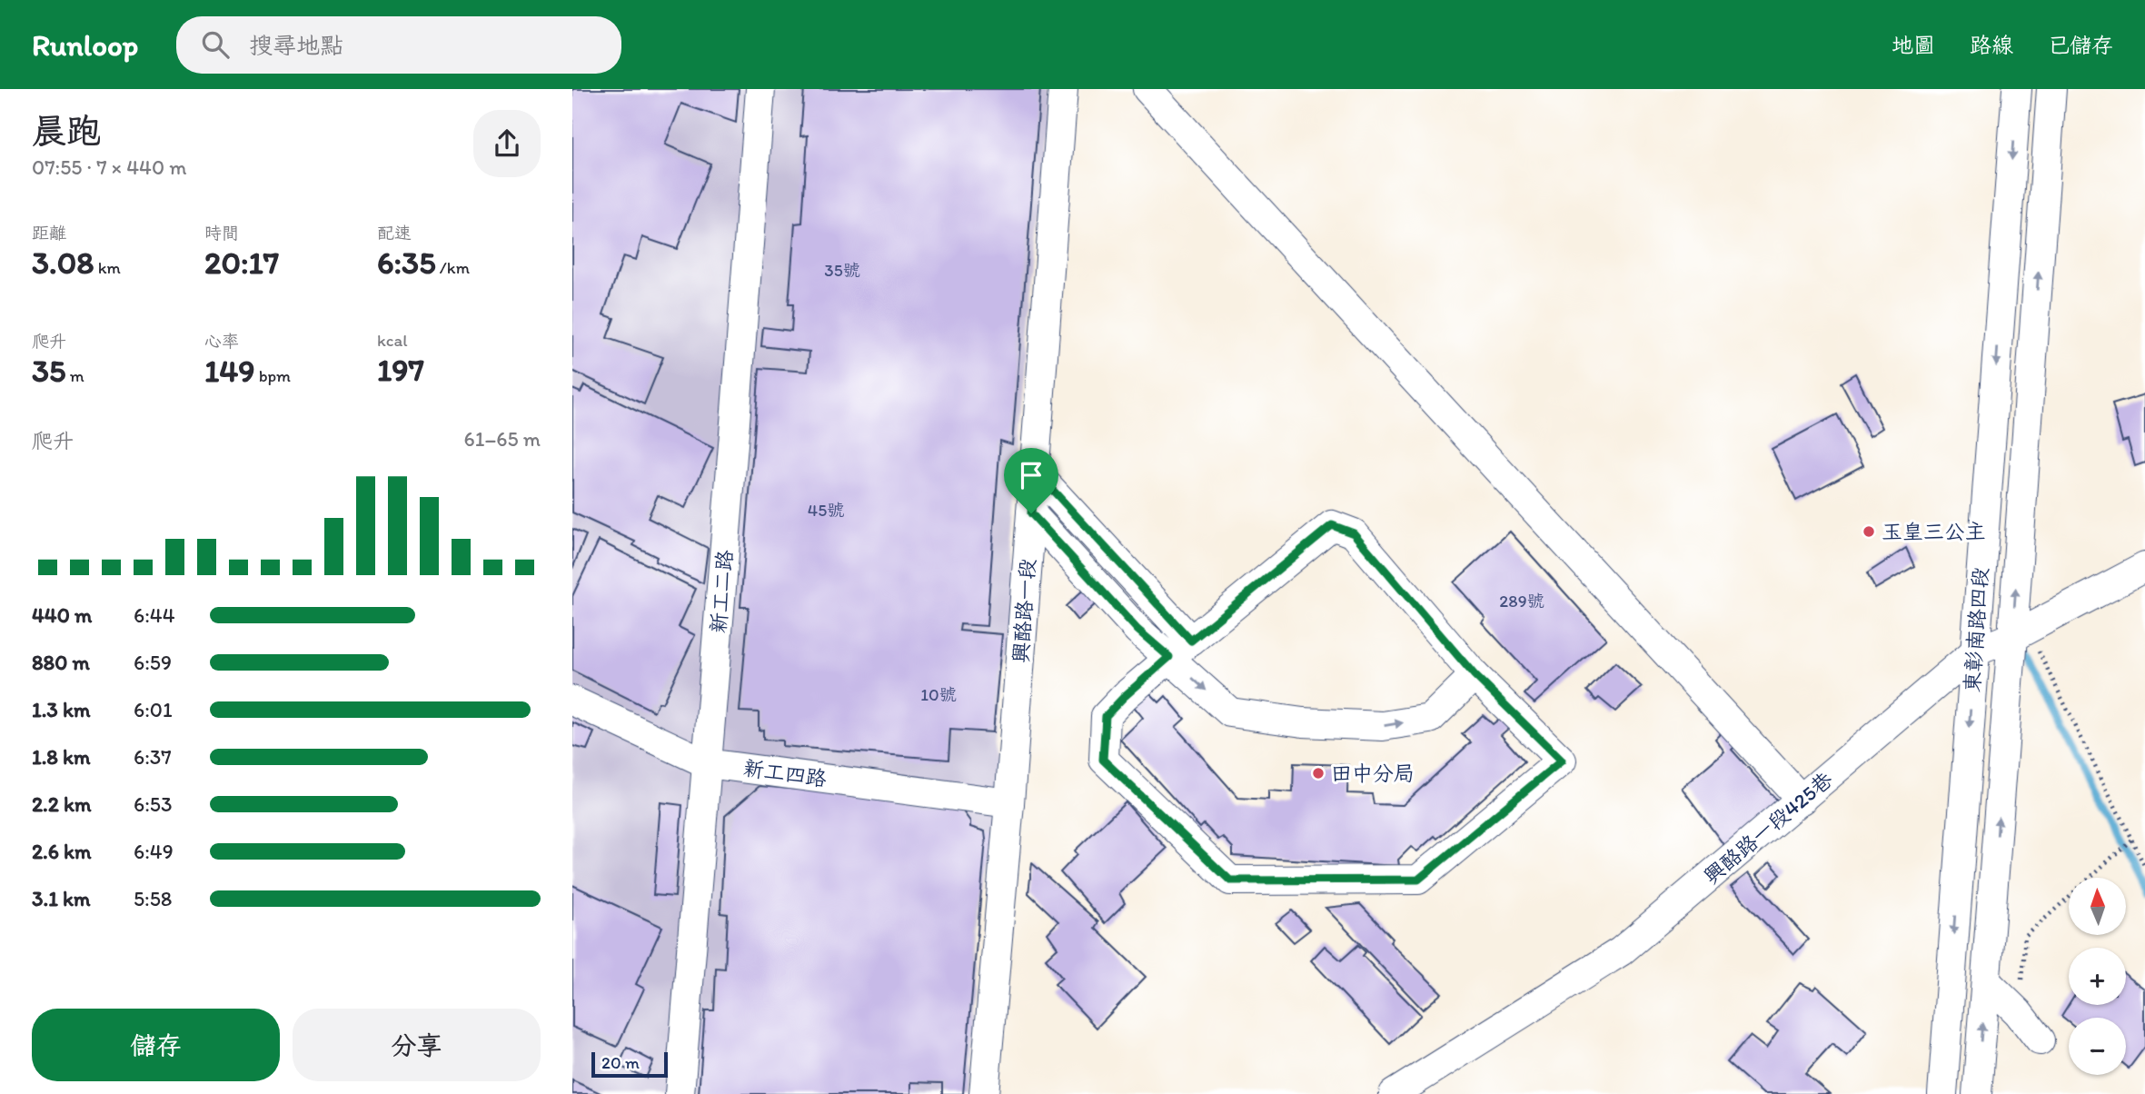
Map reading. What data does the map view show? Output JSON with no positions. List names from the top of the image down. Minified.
{"streets":{"street":["新工二路","興酪路一段","東彰南路四段","新工四路","興酪路一段425巷"]},"crossings":[["新工二路","新工四路"],["興酪路一段","新工四路"],["東彰南路四段","興酪路一段425巷"]],"places":["玉皇三公主","田中分局"],"house_numbers":["35號","45號","289號","10號"],"scale_bar":"20 m","north":"top","page":{"header":"Runloop","search":"搜尋地點","nav":["地圖","路線","已儲存"],"heading":["晨跑","07:55 · 7 × 440 m"],"stats":[["距離","3.08 km"],["時間","20:17"],["配速","6:35 /km"],["爬升","35 m"],["心率","149 bpm"],["kcal","197"]],"chart":["爬升","61–65 m"],"list":[{"name":"440 m","note":"6:44"},{"name":"880 m","note":"6:59"},{"name":"1.3 km","note":"6:01"},{"name":"1.8 km","note":"6:37"},{"name":"2.2 km","note":"6:53"},{"name":"2.6 km","note":"6:49"},{"name":"3.1 km","note":"5:58"}],"map_buttons":["+","−"],"buttons":["儲存","分享"],"scale":"20 m"}}
